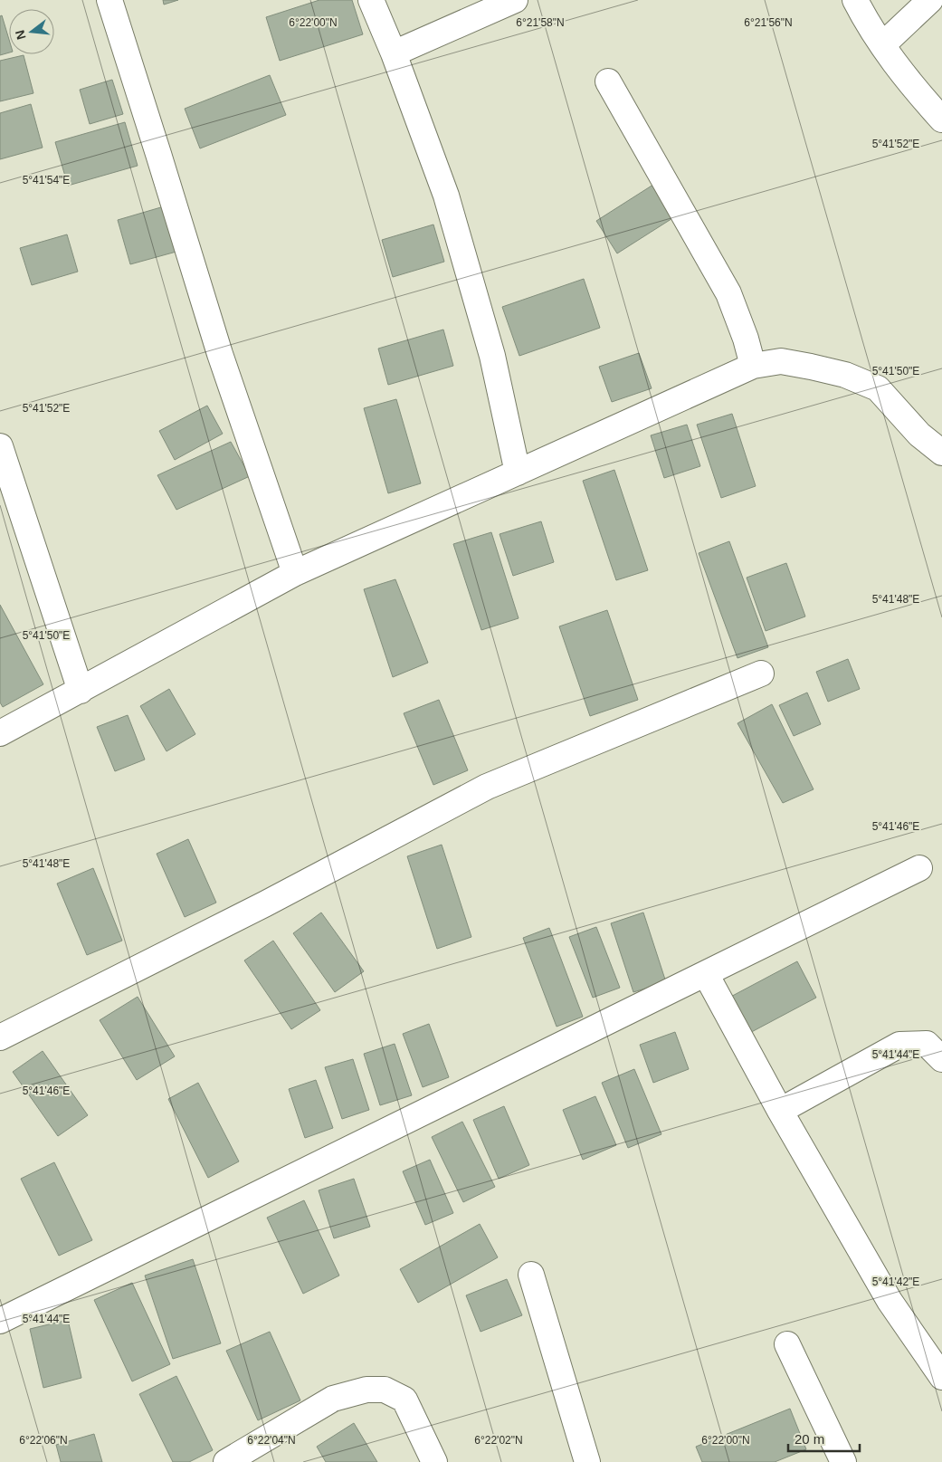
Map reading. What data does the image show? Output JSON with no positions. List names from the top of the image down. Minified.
{"scale_bar":"20 m","north":"left","coordinates":["6°22'00\"N","6°21'58\"N","6°21'56\"N","5°41'52\"E","5°41'54\"E","5°41'50\"E","5°41'48\"E","5°41'46\"E","5°41'44\"E","5°41'42\"E","6°22'06\"N","6°22'04\"N","6°22'02\"N"]}
